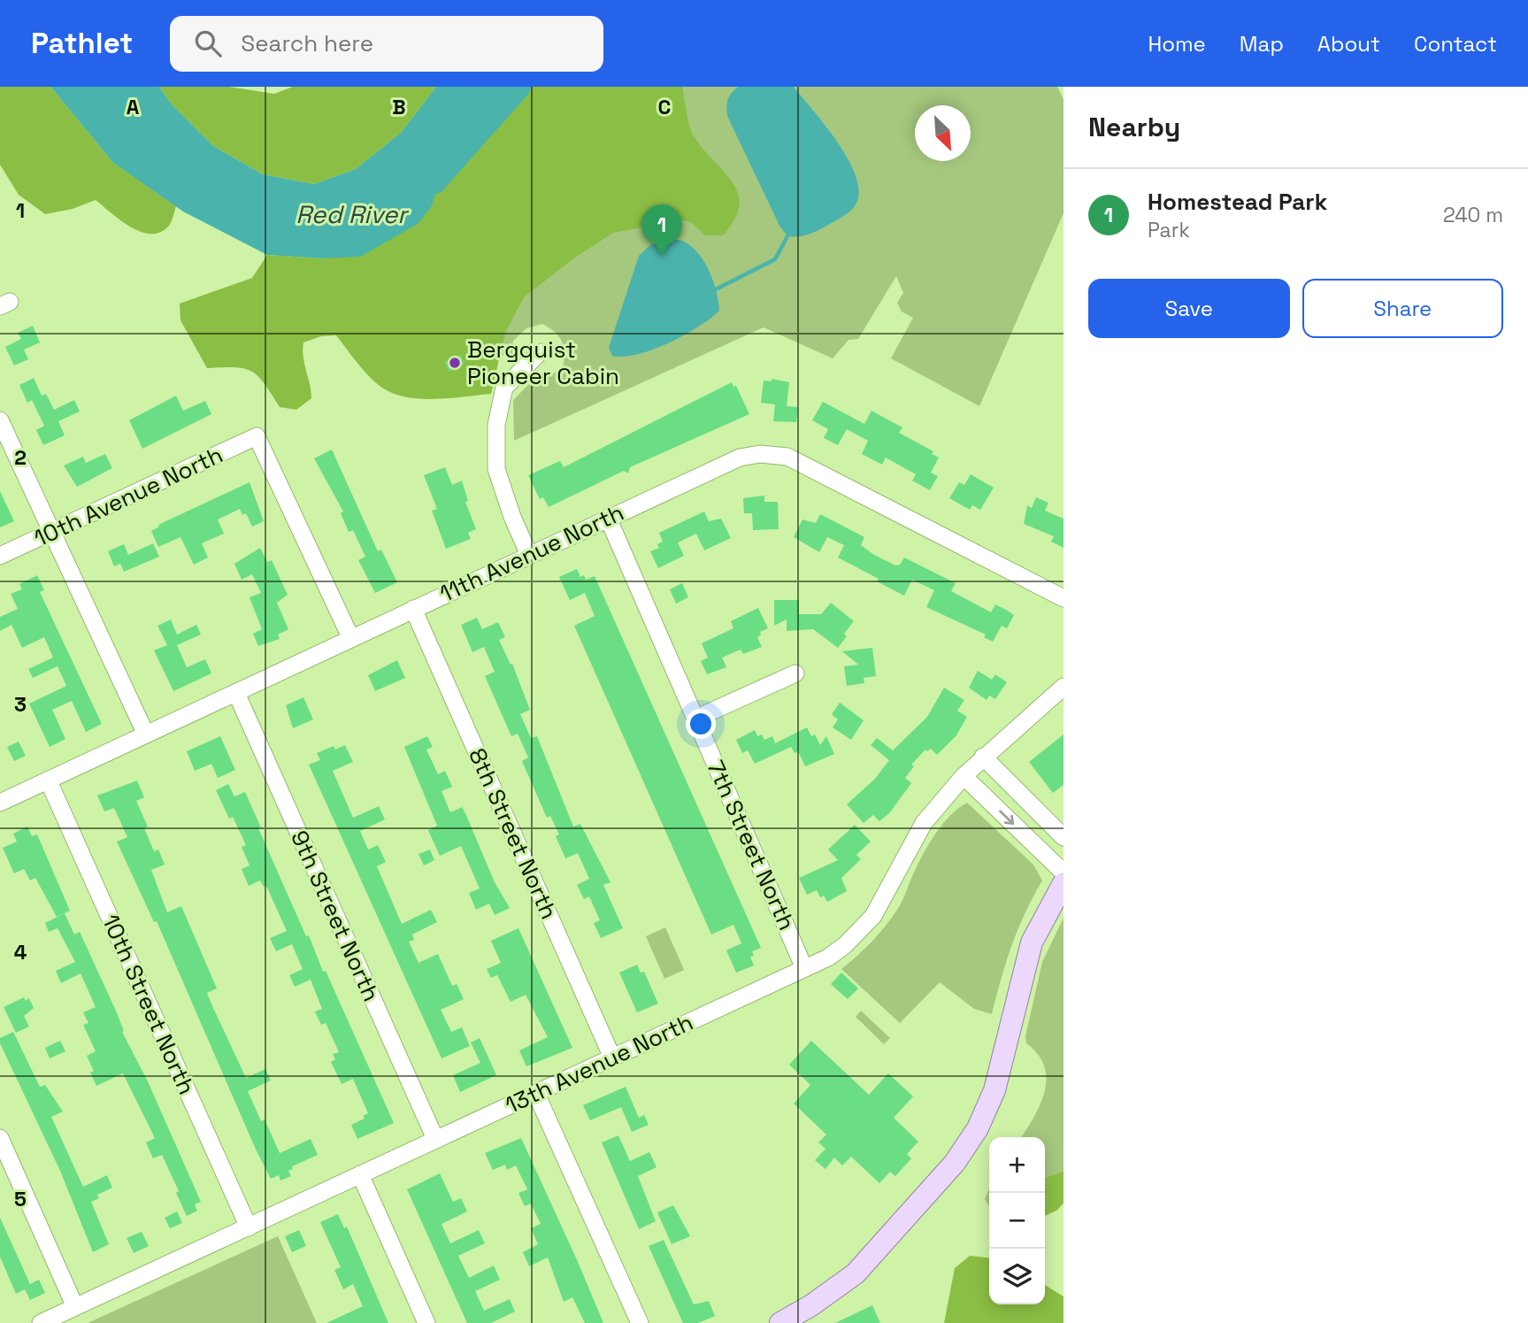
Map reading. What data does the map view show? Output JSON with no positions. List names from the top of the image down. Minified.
{"streets":{"street":["10th Avenue North","11th Avenue North","8th Street North","7th Street North","9th Street North","10th Street North","13th Avenue North"]},"crossings":[["10th Avenue North","11th Avenue North"],["11th Avenue North","8th Street North"],["11th Avenue North","7th Street North"],["11th Avenue North","9th Street North"],["11th Avenue North","10th Street North"],["8th Street North","13th Avenue North"],["7th Street North","13th Avenue North"],["9th Street North","13th Avenue North"],["10th Street North","13th Avenue North"]],"water":["Red River"],"places":["Bergquist Pioneer Cabin"],"north":"bottom right","page":{"header":"Pathlet","search":"Search here","nav":["Home","Map","About","Contact"],"heading":"Nearby","list":[{"mark":"1","name":"Homestead Park","note":"Park","value":"240 m"}],"pins":"1","buttons":["Save","Share"],"map_buttons":["+","−"]},"grid":{"columns":["A","B","C"],"rows":["1","2","3","4","5"]}}
